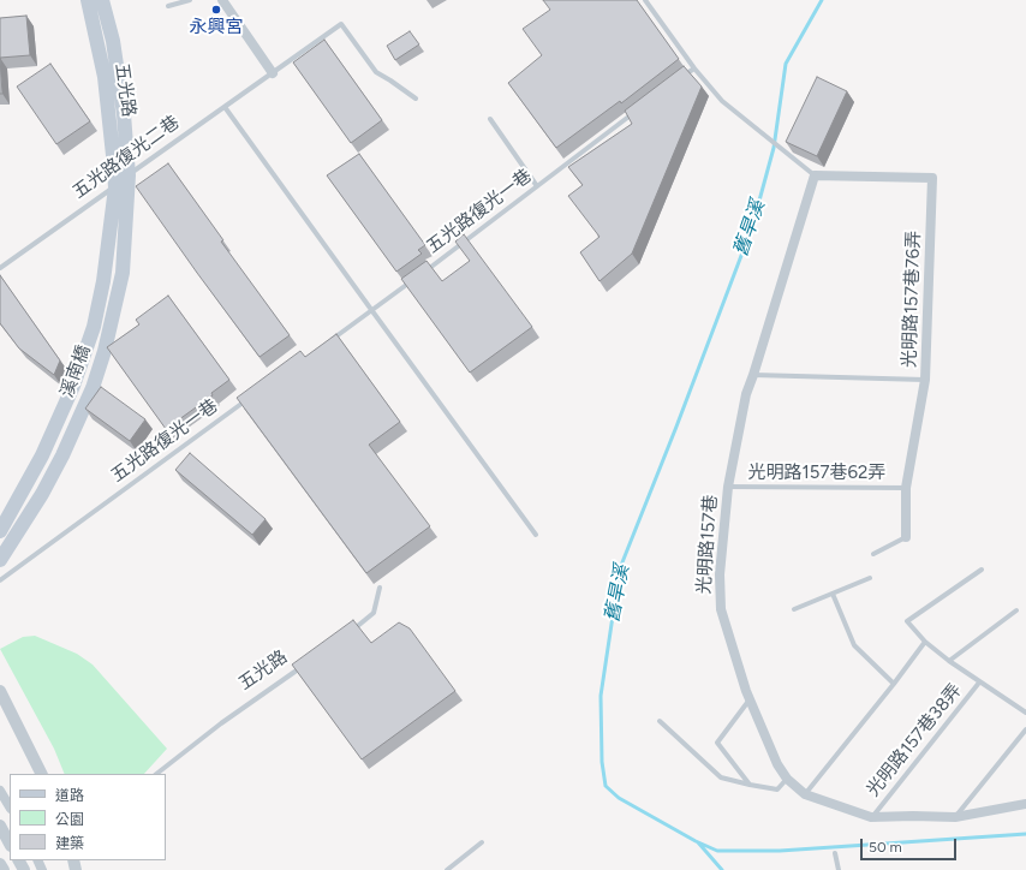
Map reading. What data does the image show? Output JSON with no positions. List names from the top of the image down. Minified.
{"streets":{"main road":["五光路","溪南橋"],"street":["光明路157巷76弄","光明路157巷"],"lane":["五光路復光二巷","五光路復光一巷","光明路157巷62弄","光明路157巷38弄"]},"crossings":[["五光路","五光路復光二巷"],["五光路","溪南橋"],["五光路復光二巷","溪南橋"],["光明路157巷76弄","光明路157巷62弄"],["光明路157巷76弄","光明路157巷"],["光明路157巷62弄","光明路157巷"],["光明路157巷","光明路157巷38弄"]],"water":["舊旱溪"],"places":["永興宮"],"legend":["道路","公園","建築"],"scale_bar":"50 m"}
